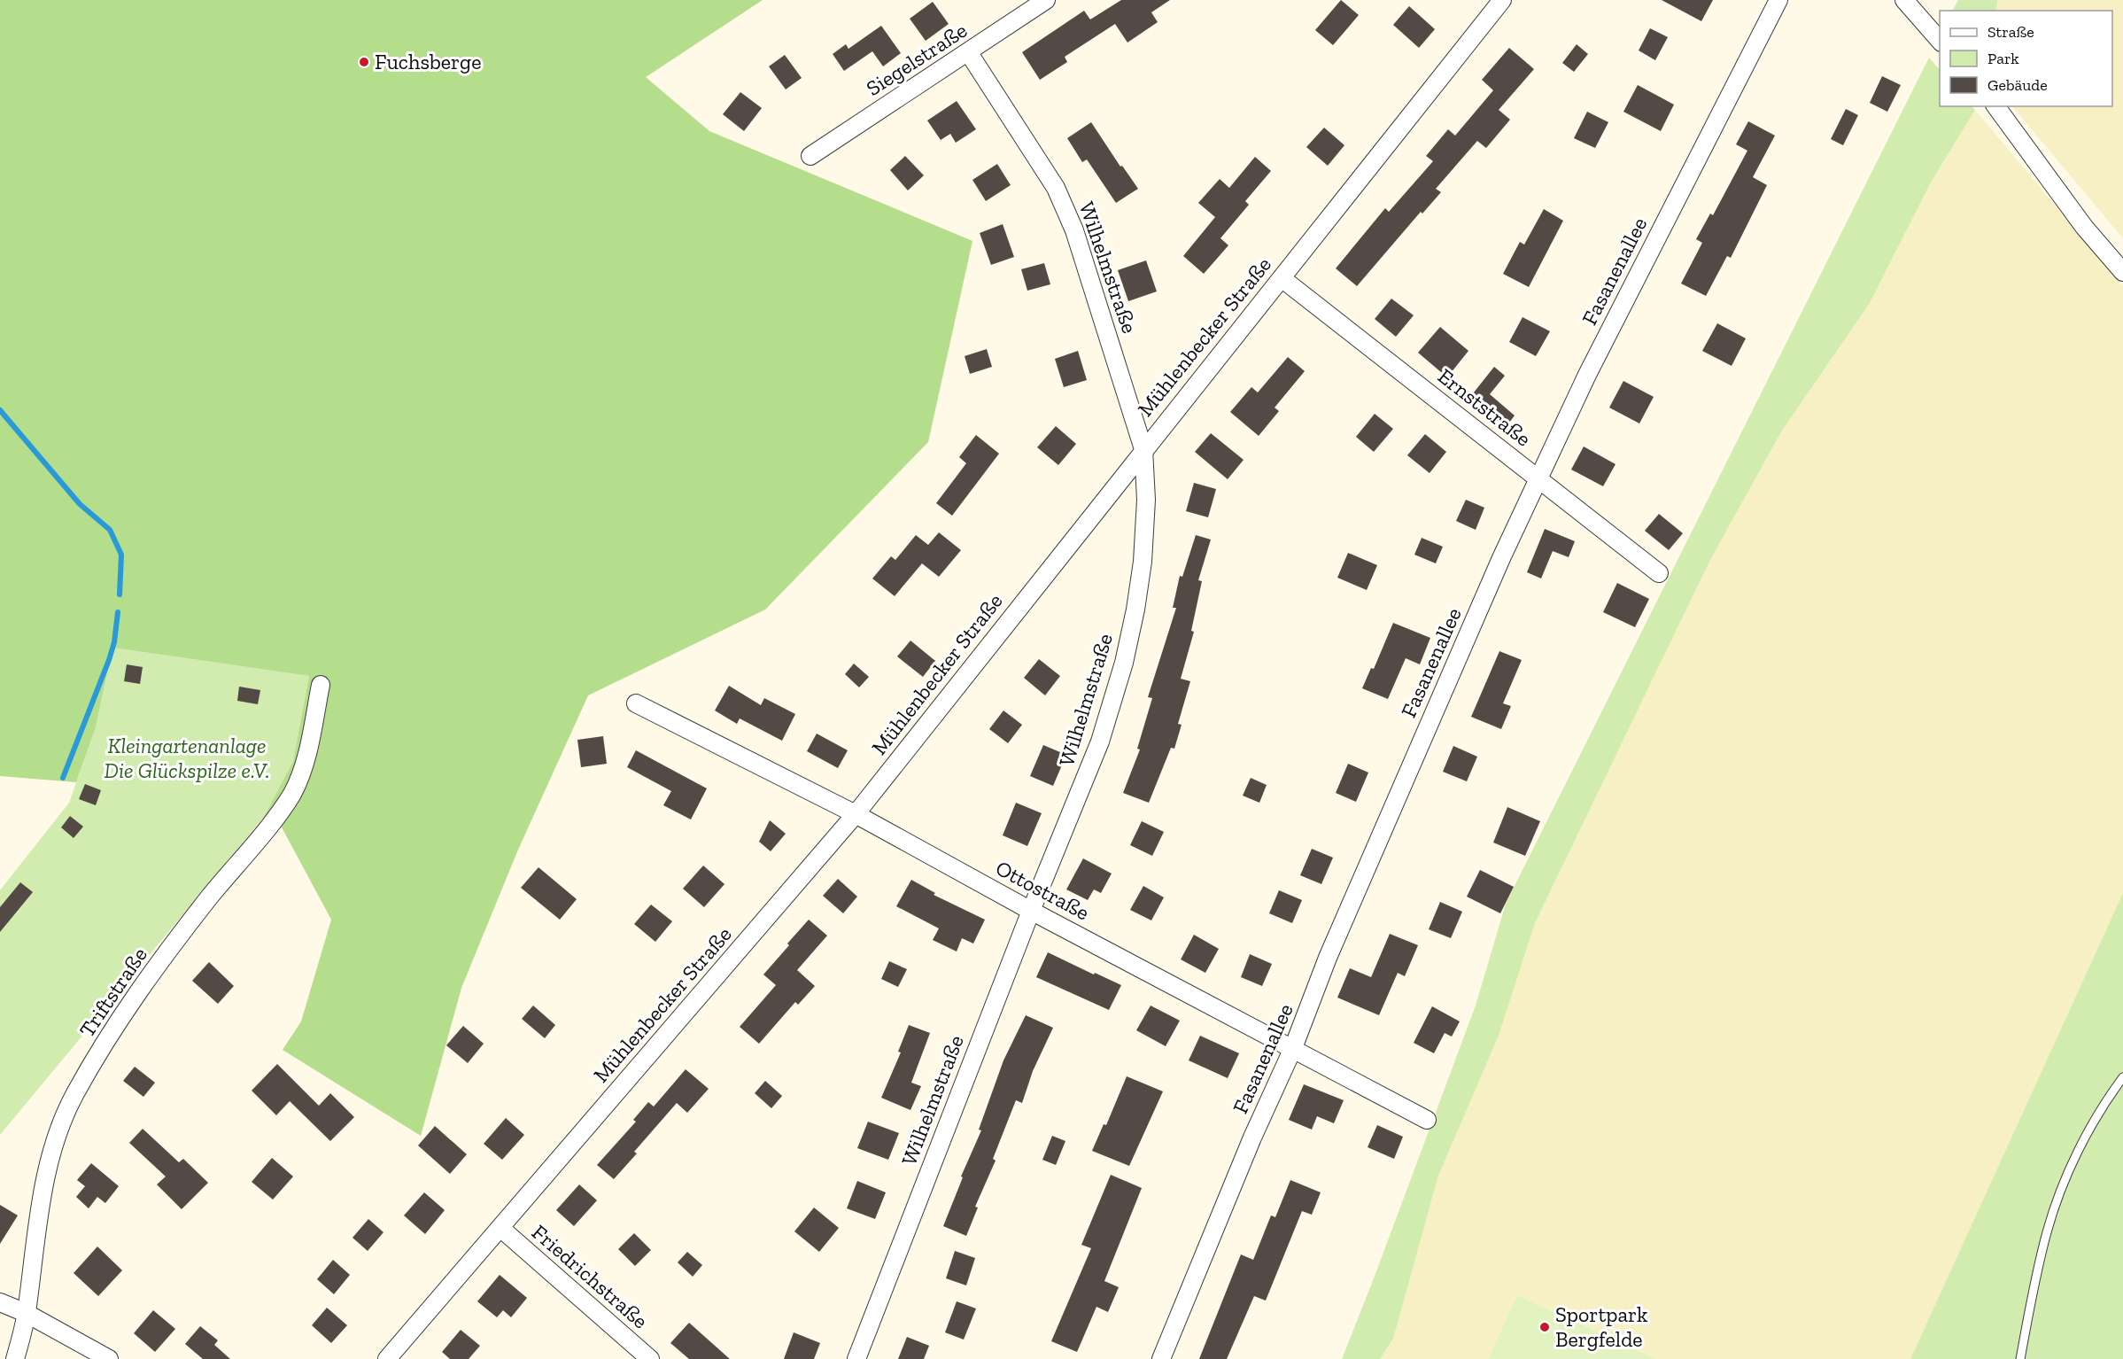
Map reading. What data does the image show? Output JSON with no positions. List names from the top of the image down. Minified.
{"streets":{"street":["Siegelstraße","Wilhelmstraße","Fasanenallee","Mühlenbecker Straße","Ernststraße","Ottostraße","Triftstraße","Friedrichstraße"]},"crossings":[["Siegelstraße","Wilhelmstraße"],["Wilhelmstraße","Mühlenbecker Straße"],["Wilhelmstraße","Ottostraße"],["Fasanenallee","Ernststraße"],["Fasanenallee","Ottostraße"],["Mühlenbecker Straße","Ernststraße"],["Mühlenbecker Straße","Ottostraße"],["Mühlenbecker Straße","Friedrichstraße"]],"parks":["Kleingartenanlage Die Glückspilze e.V."],"places":["Fuchsberge","Sportpark Bergfelde"],"legend":["Straße","Park","Gebäude"]}
